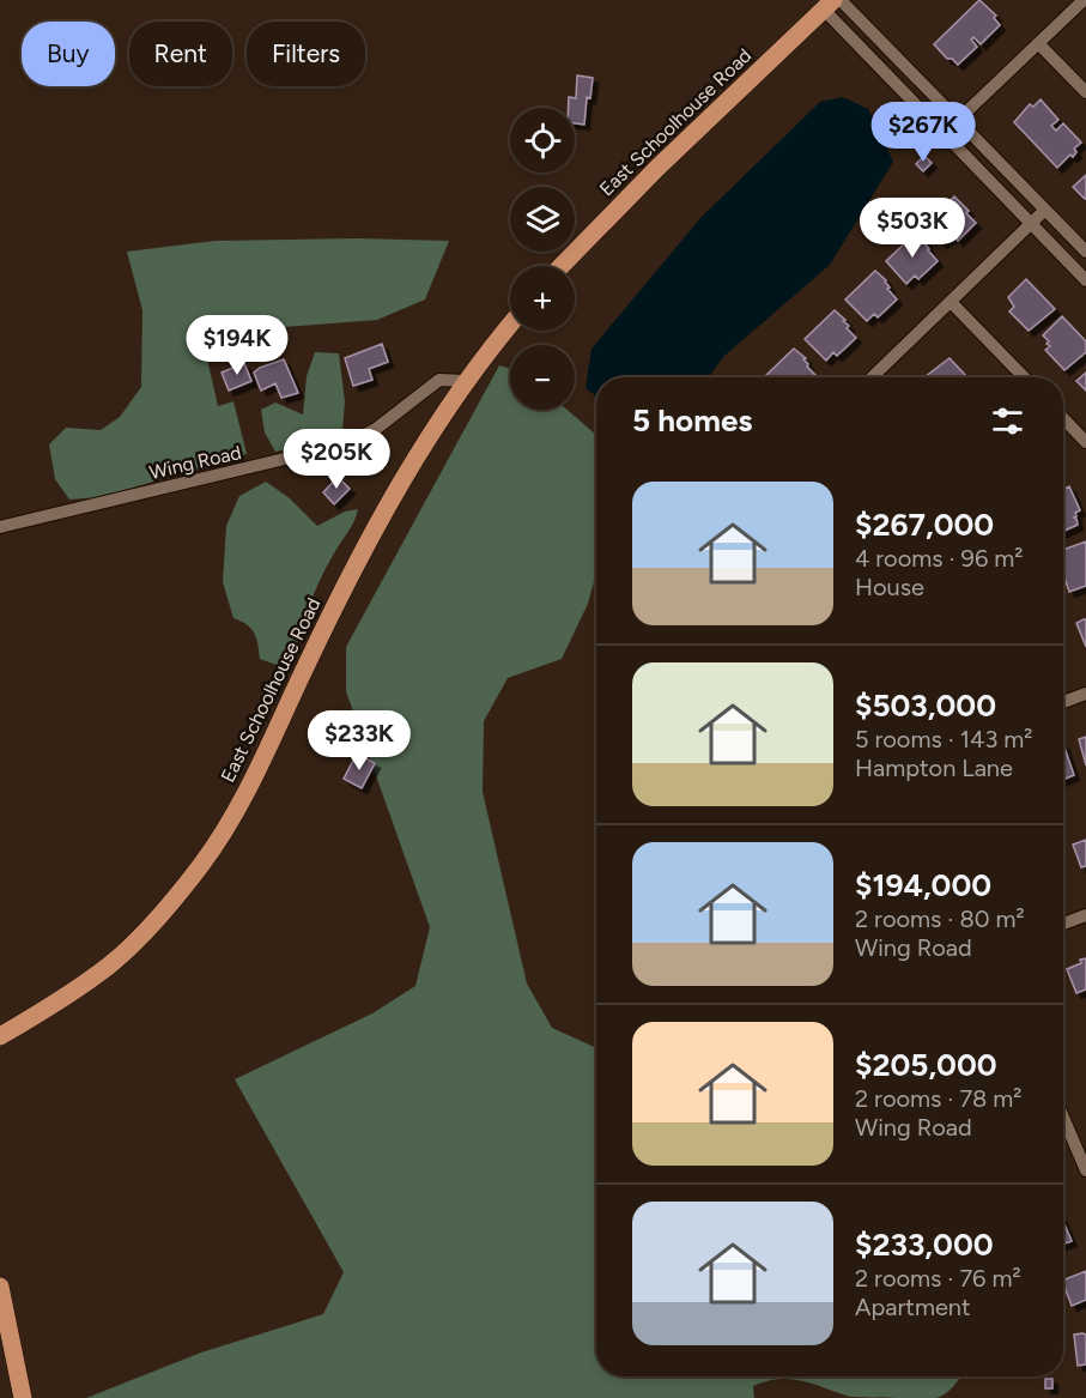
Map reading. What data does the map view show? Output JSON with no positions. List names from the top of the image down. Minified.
{"streets":{"main road":["East Schoolhouse Road"],"street":["Wing Road"]},"crossings":[["East Schoolhouse Road","Wing Road"]],"page":{"chip":["Buy","Rent","Filters"],"price":["$267K","$503K","$194K","$205K","$233K"],"map_buttons":["+","−"],"heading":"5 homes","list":[{"name":"$267,000","note":"4 rooms · 96 m² · House"},{"name":"$503,000","note":"5 rooms · 143 m² · Hampton Lane"},{"name":"$194,000","note":"2 rooms · 80 m² · Wing Road"},{"name":"$205,000","note":"2 rooms · 78 m² · Wing Road"},{"name":"$233,000","note":"2 rooms · 76 m² · Apartment"}]}}
